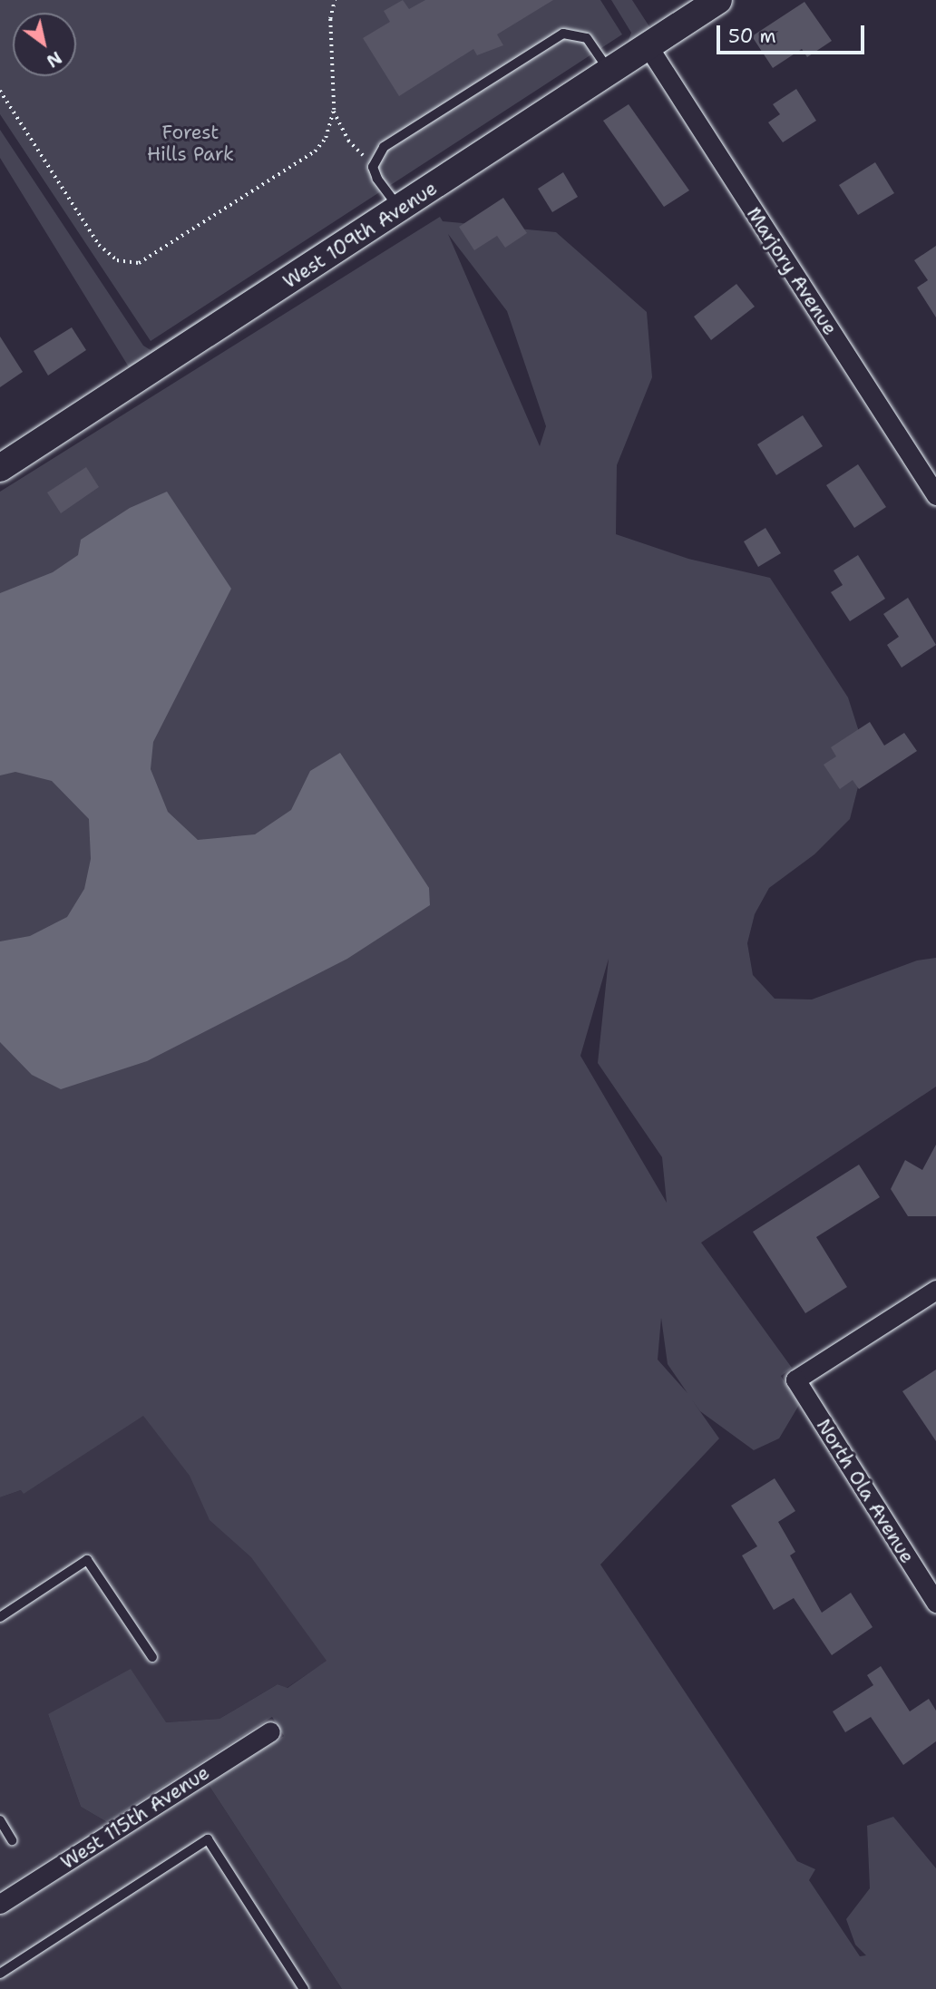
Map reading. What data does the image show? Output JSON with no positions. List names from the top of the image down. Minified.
{"streets":{"street":["West 109th Avenue","Marjory Avenue","North Ola Avenue","West 115th Avenue"]},"crossings":[["West 109th Avenue","Marjory Avenue"]],"parks":["Forest Hills Park"],"scale_bar":"50 m","north":"bottom right"}
